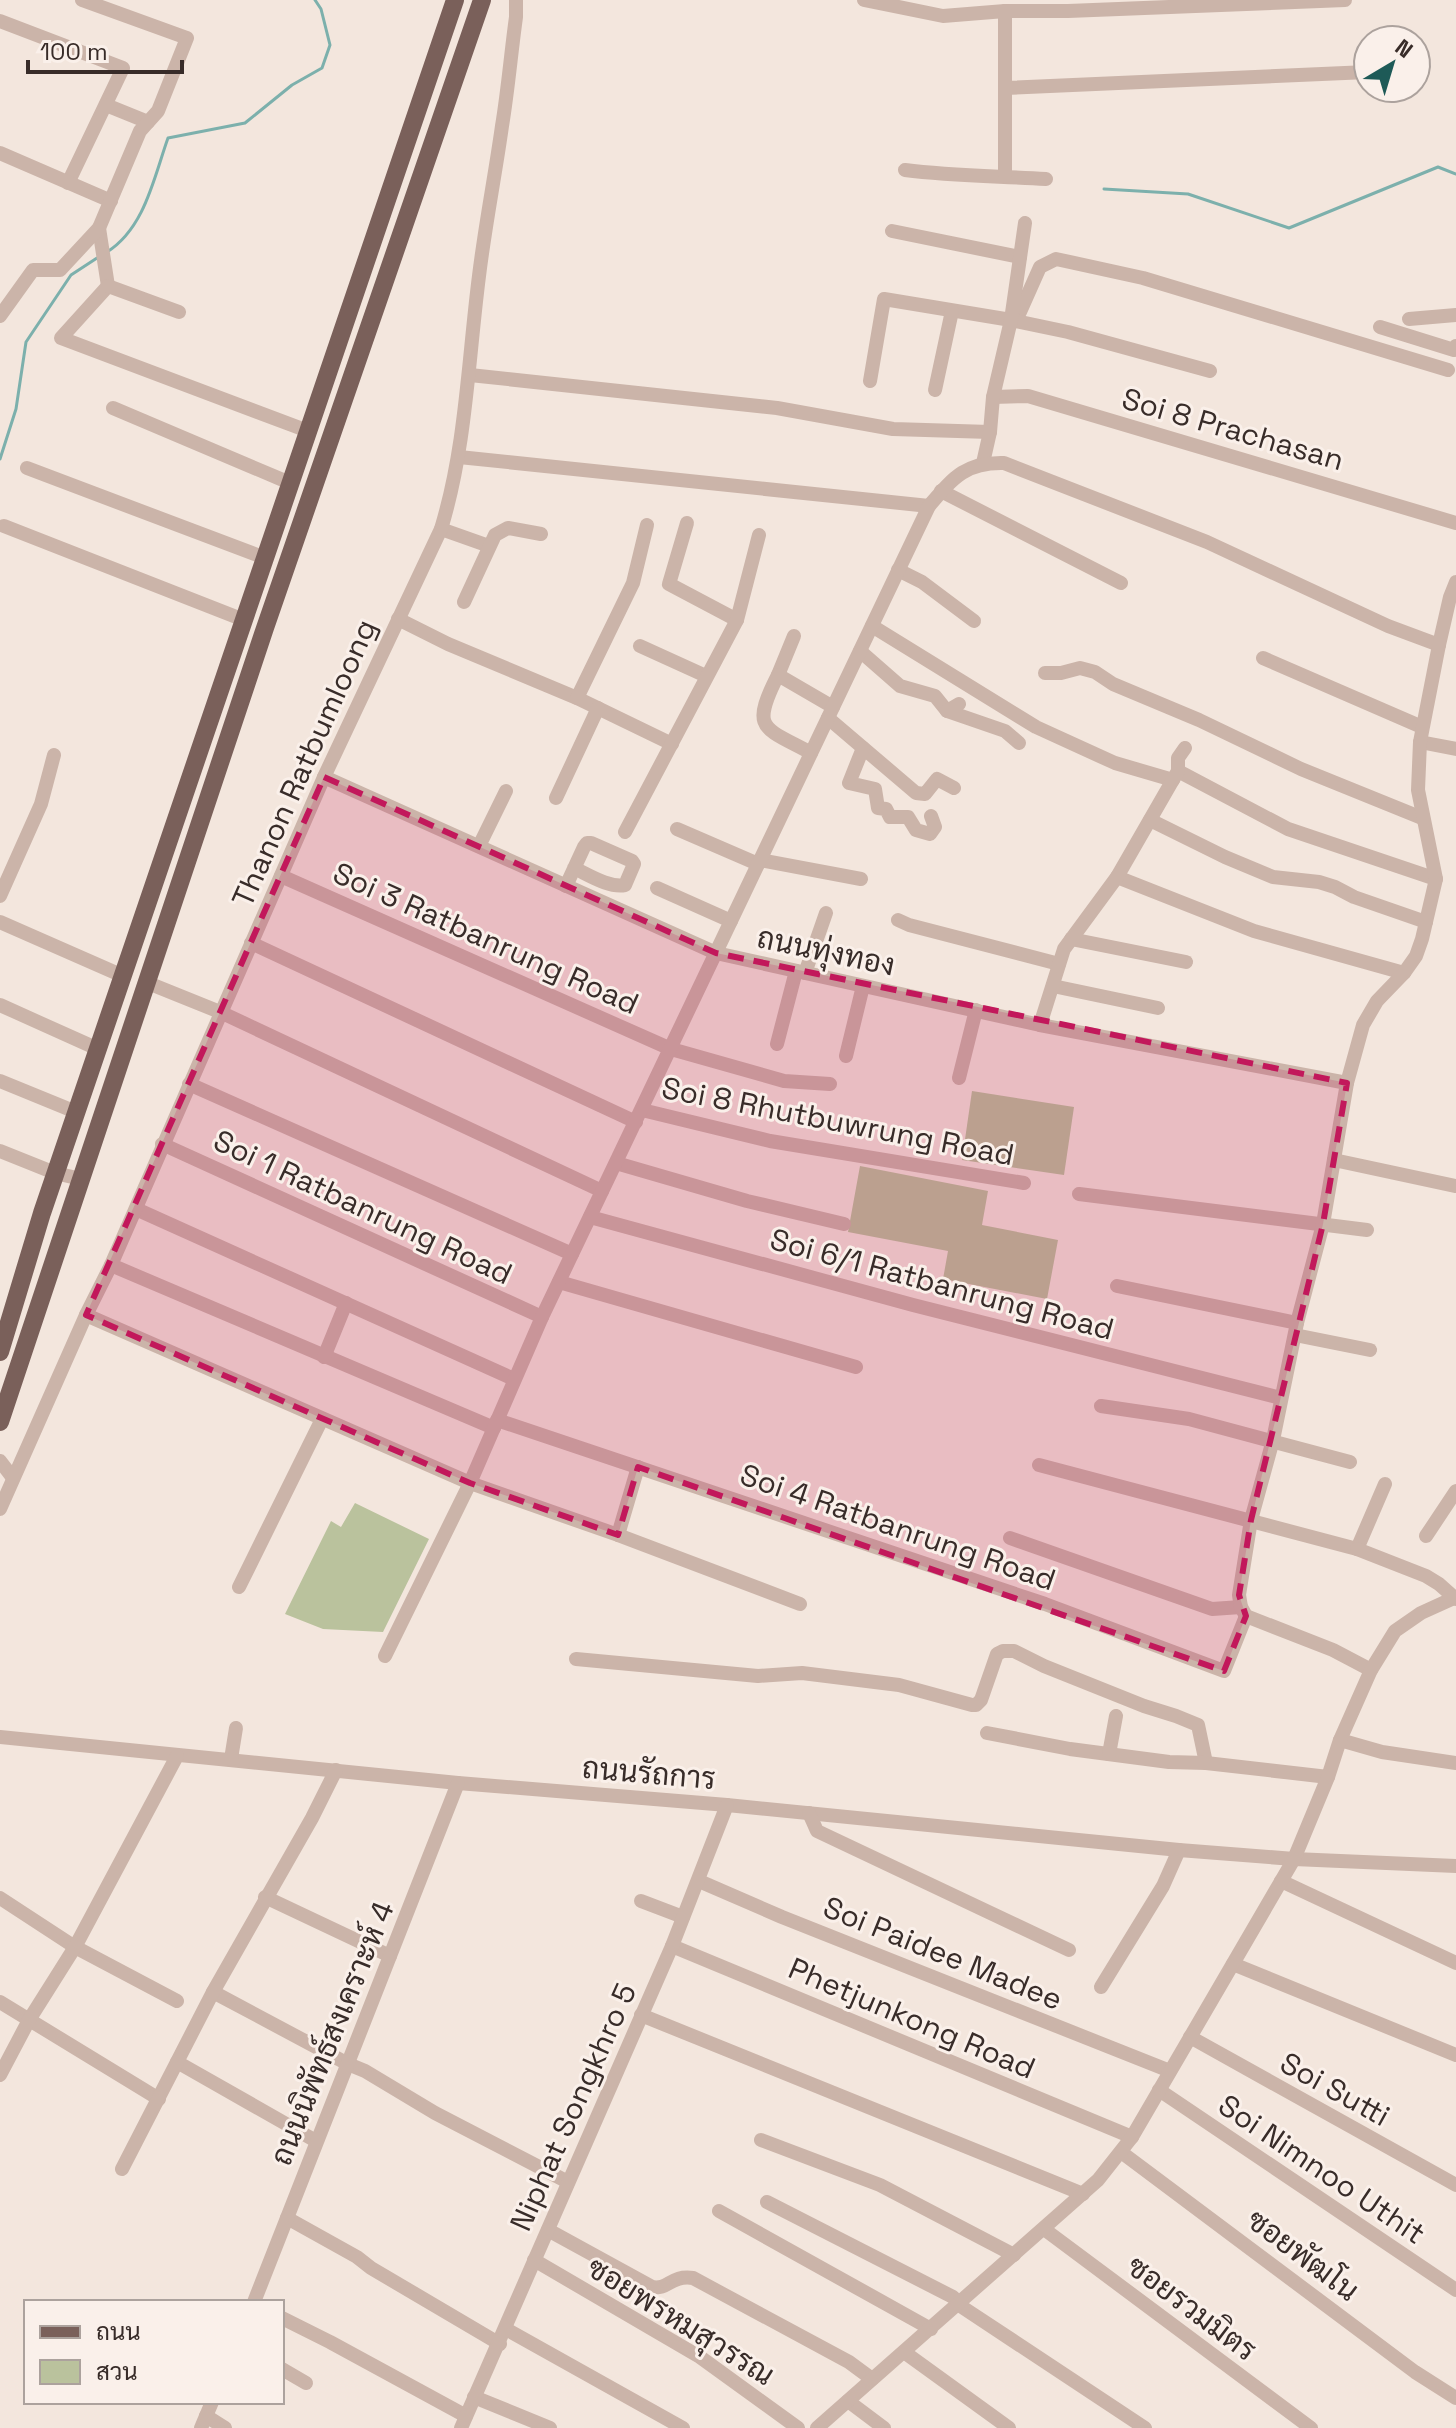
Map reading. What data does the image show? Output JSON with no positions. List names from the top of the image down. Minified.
{"streets":{"street":["Soi 8 Prachasan","Thanon Ratbumloong","Soi 3 Ratbanrung Road","ถนนทุ่งทอง","Soi 8 Rhutbuwrung Road","Soi 1 Ratbanrung Road","Soi 6/1 Ratbanrung Road","Soi 4 Ratbanrung Road","ถนนรัถการ","Soi Paidee Madee","Phetjunkong Road","ถนนนิพัทธ์สงเคราะห์ 4","Soi Sutti","Niphat Songkhro 5","Soi Nimnoo Uthit","ซอยพัฒโน","ซอยรวมมิตร","ซอยพรหมสุวรรณ"]},"crossings":[["Thanon Ratbumloong","Soi 3 Ratbanrung Road"],["Thanon Ratbumloong","ถนนทุ่งทอง"],["Thanon Ratbumloong","Soi 8 Rhutbuwrung Road"],["Thanon Ratbumloong","Soi 1 Ratbanrung Road"],["Thanon Ratbumloong","Soi 4 Ratbanrung Road"],["ถนนรัถการ","ถนนนิพัทธ์สงเคราะห์ 4"],["ถนนรัถการ","Niphat Songkhro 5"],["Soi Paidee Madee","Niphat Songkhro 5"],["Phetjunkong Road","Niphat Songkhro 5"],["Niphat Songkhro 5","ซอยพรหมสุวรรณ"]],"legend":["ถนน","สวน"],"scale_bar":"100 m","north":"top right"}
